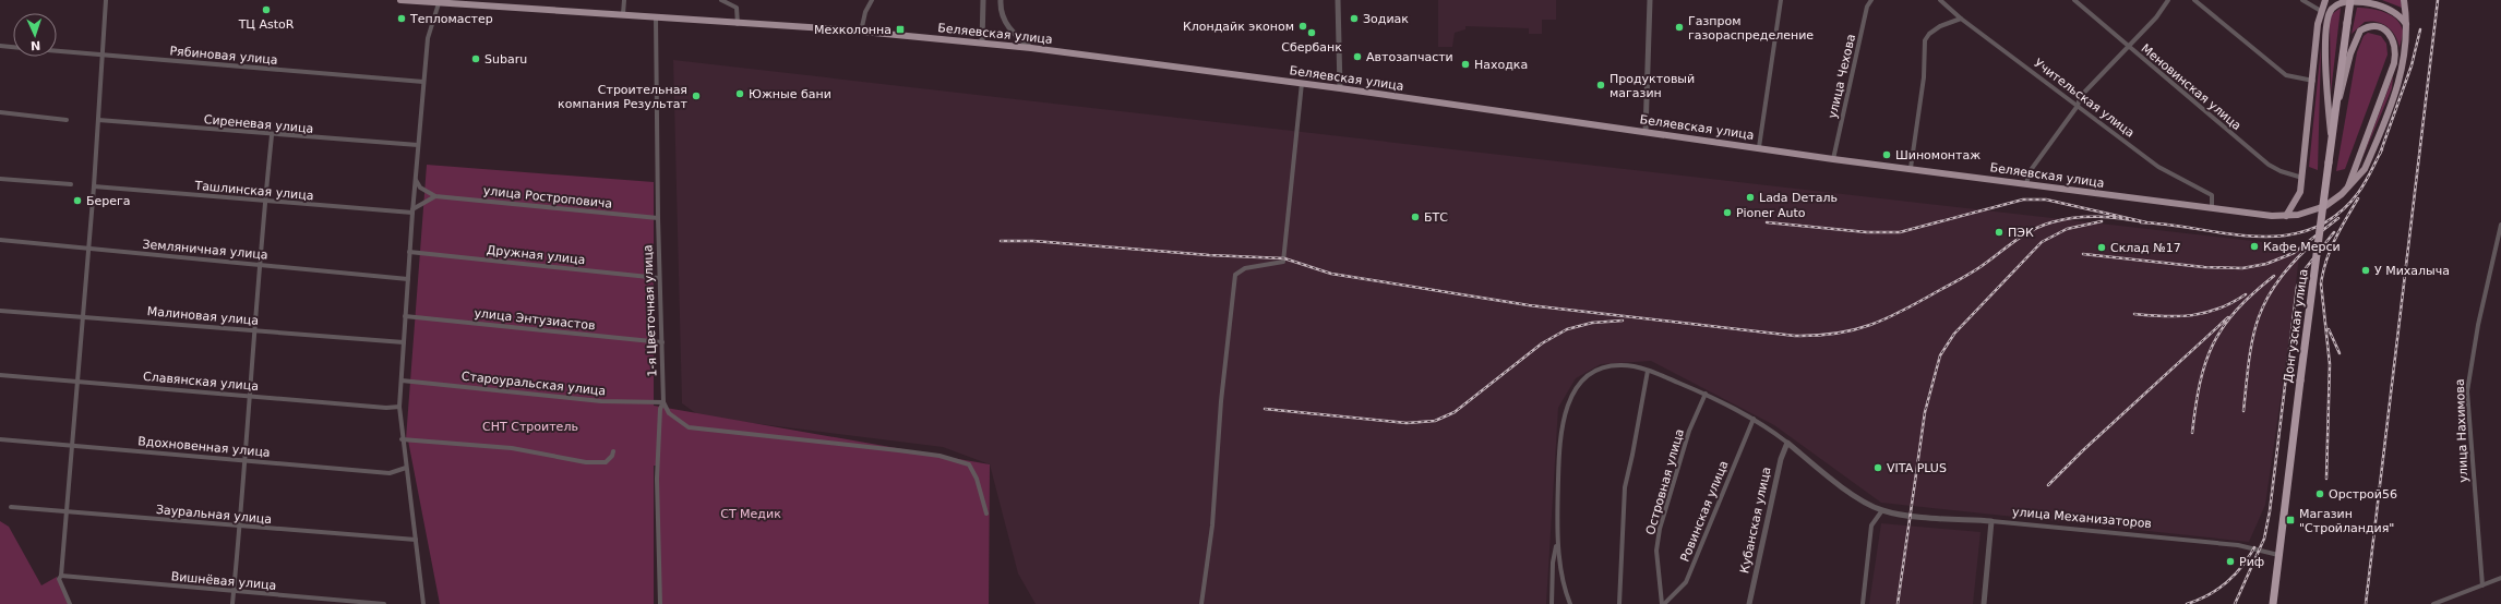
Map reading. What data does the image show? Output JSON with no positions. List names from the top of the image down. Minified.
{"streets":{"highway":["Донгузская улица"],"main road":["Беляевская улица"],"street":["Рябиновая улица","улица Чехова","Меновинская улица","Учительская улица","Сиреневая улица","Ташлинская улица","улица Ростроповича","Земляничная улица","Дружная улица","1-я Цветочная улица","Малиновая улица","улица Энтузиастов","Славянская улица","Староуральская улица","улица Нахимова","Вдохновенная улица","Островная улица","Ровинская улица","Зауральная улица","улица Механизаторов","Кубанская улица","Вишнёвая улица"]},"crossings":[["Беляевская улица","улица Чехова"],["Беляевская улица","Учительская улица"],["Беляевская улица","1-я Цветочная улица"],["улица Ростроповича","1-я Цветочная улица"],["Дружная улица","1-я Цветочная улица"],["1-я Цветочная улица","улица Энтузиастов"],["1-я Цветочная улица","Староуральская улица"],["Донгузская улица","улица Механизаторов"],["Островная улица","Ровинская улица"],["улица Механизаторов","Кубанская улица"]],"parks":["СНТ Строитель","СТ Медик"],"places":{"other":["ТЦ AstoR","Тепломастер","Зодиак","Клондайк эконом","Газпром газораспределение","Сбербанк","Автозапчасти","Subaru","Находка","Продуктовый магазин","Южные бани","Строительная компания Результат","Шиномонтаж","Lada Dеталь","Берега","Pioner Auto","БТС","ПЭК","Кафе Мерси","Склад №17","У Михалыча","VITA PLUS","Орстрой56","Риф"],"transit":["Мехколонна","Магазин \"Стройландия\""]},"north":"bottom"}
